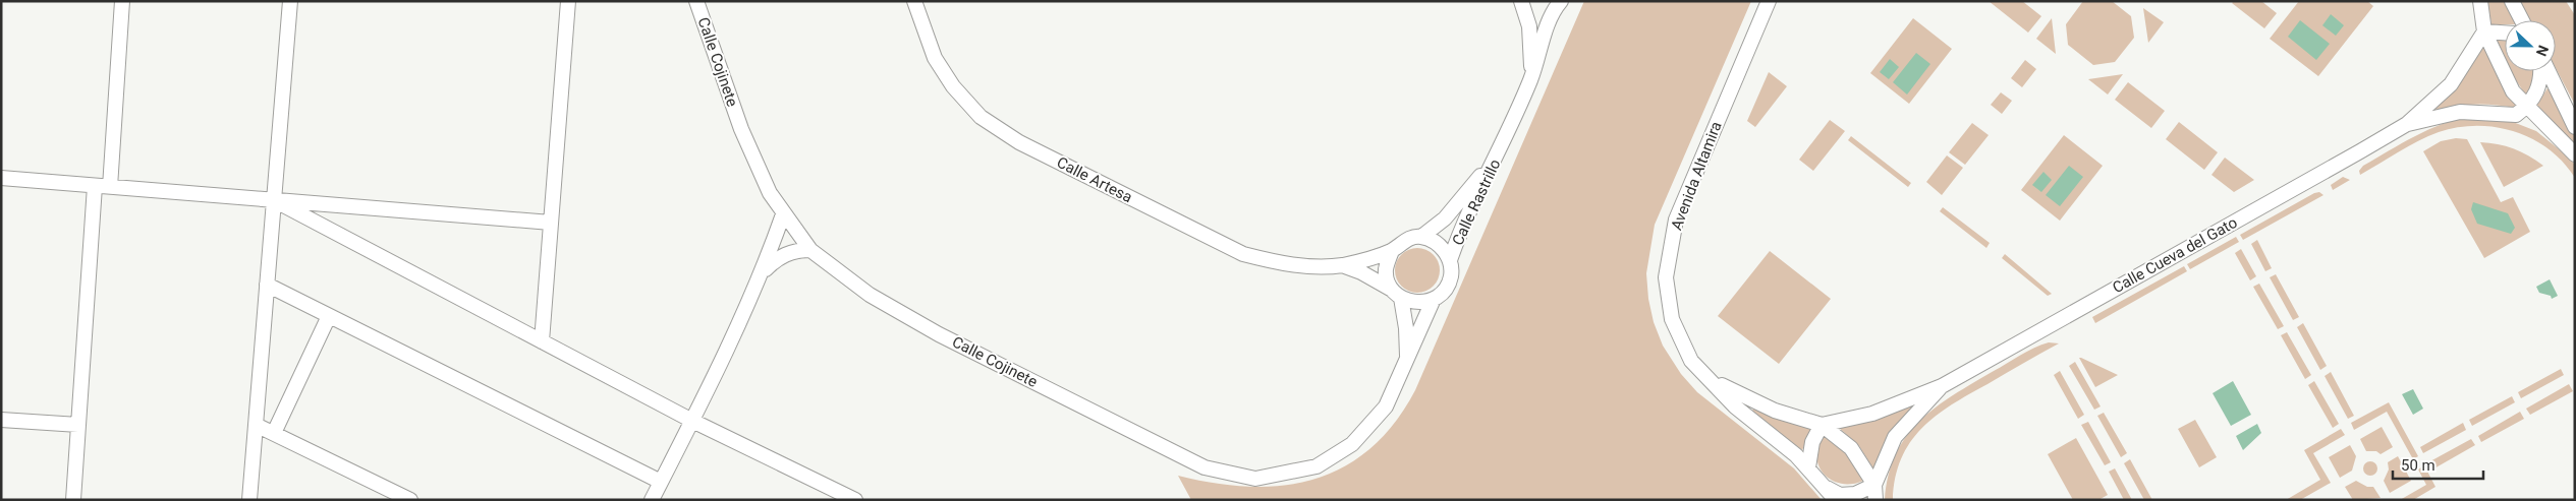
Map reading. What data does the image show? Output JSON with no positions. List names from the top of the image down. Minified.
{"streets":{"street":["Calle Cojinete","Avenida Altamira","Calle Artesa","Calle Rastrillo","Calle Cueva del Gato"]},"crossings":[["Calle Cojinete","Calle Artesa"],["Calle Cojinete","Calle Rastrillo"],["Calle Artesa","Calle Rastrillo"]],"scale_bar":"50 m","north":"right"}
